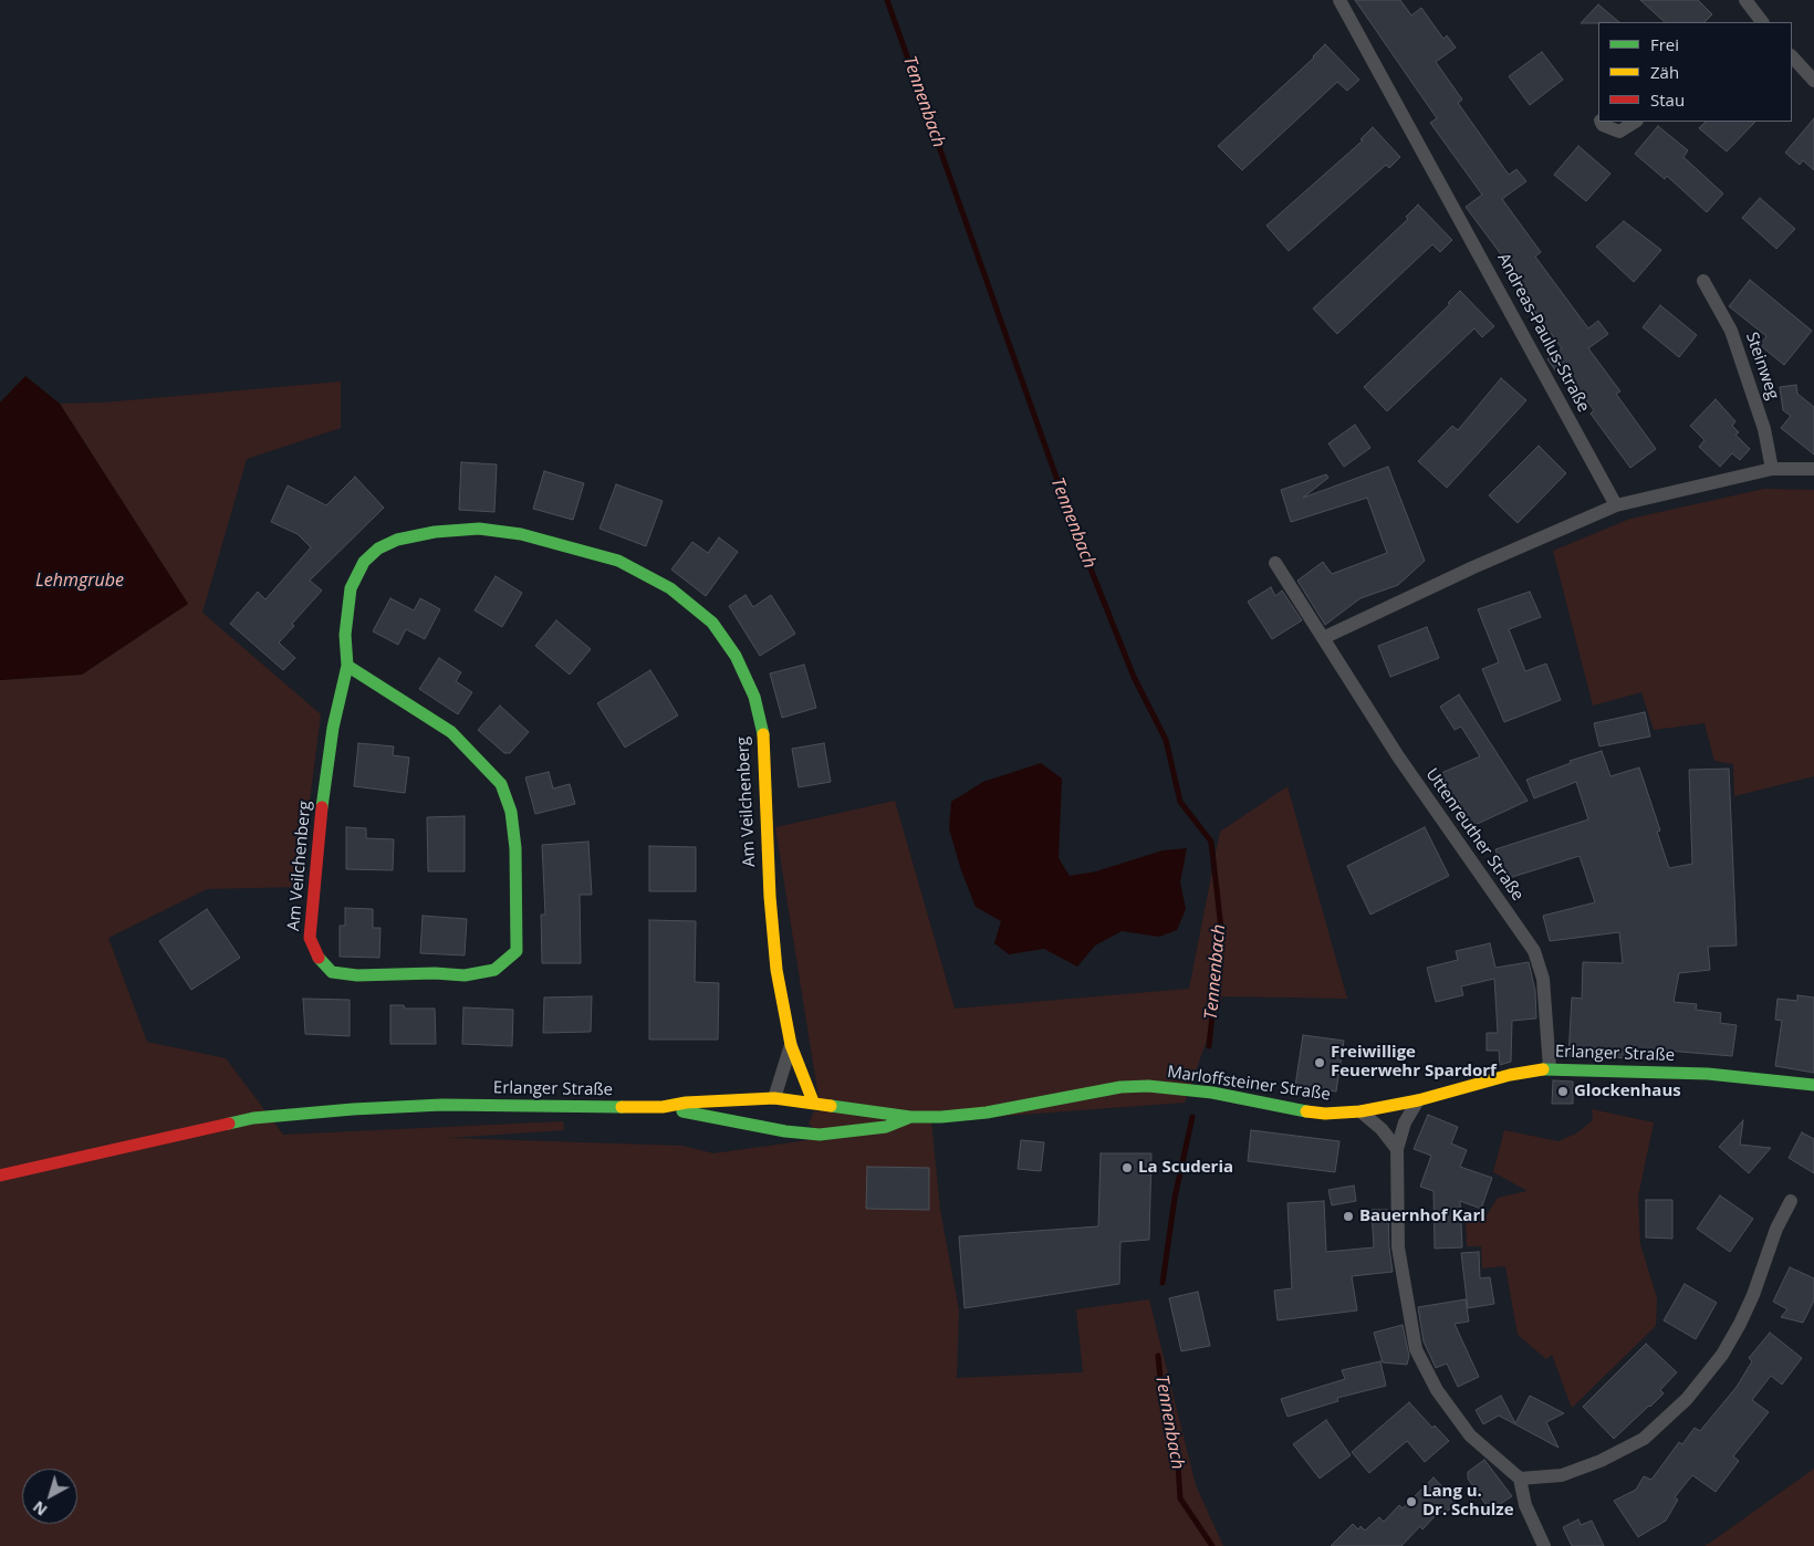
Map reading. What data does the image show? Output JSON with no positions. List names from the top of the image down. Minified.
{"streets":{"main road":["Am Veilchenberg","Erlanger Straße","Marloffsteiner Straße"],"street":["Andreas-Paulus-Straße","Steinweg","Uttenreuther Straße"]},"crossings":[["Am Veilchenberg","Marloffsteiner Straße"],["Uttenreuther Straße","Erlanger Straße"],["Erlanger Straße","Marloffsteiner Straße"]],"water":["Tennenbach","Lehmgrube"],"places":["Freiwillige Feuerwehr Spardorf","Glockenhaus","La Scuderia","Bauernhof Karl","Lang u. Dr. Schulze"],"legend":["Frei","Zäh","Stau"],"north":"bottom left"}
